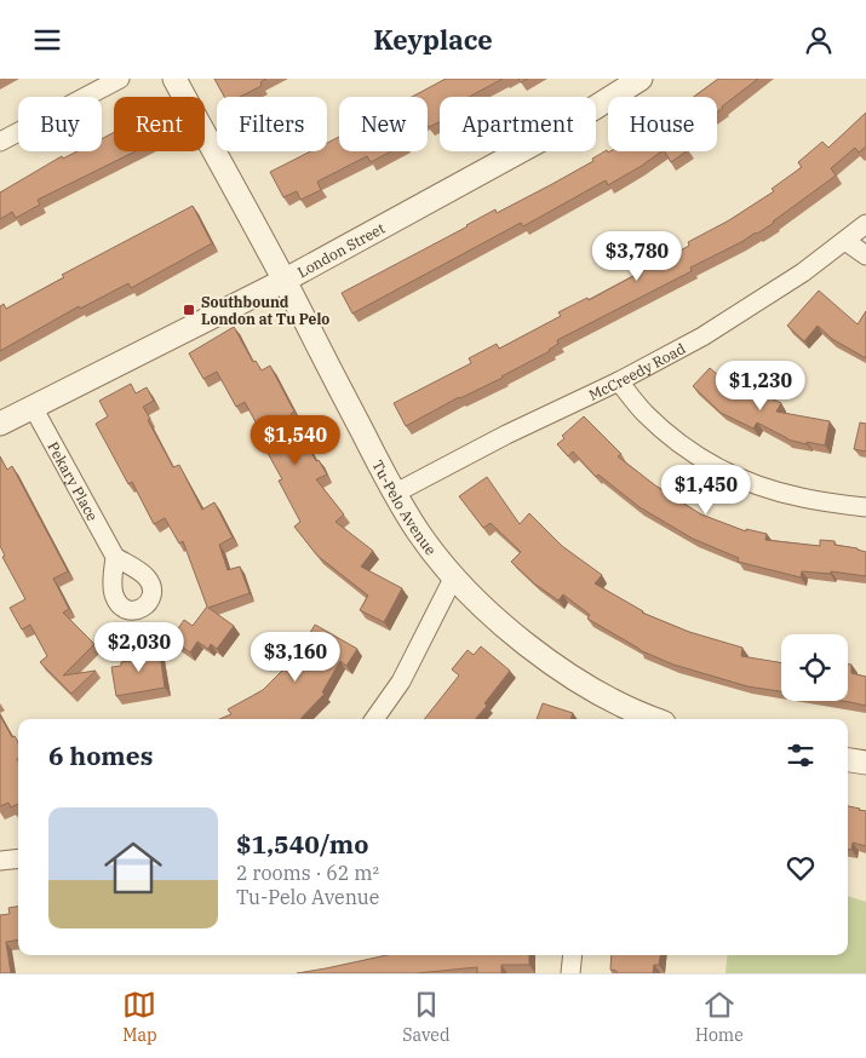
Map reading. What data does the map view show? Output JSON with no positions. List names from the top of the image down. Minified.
{"streets":{"street":["London Street","McCreedy Road","Pekary Place","Tu-Pelo Avenue"]},"crossings":[["London Street","Pekary Place"],["London Street","Tu-Pelo Avenue"],["McCreedy Road","Tu-Pelo Avenue"]],"places":{"transit":["Southbound London at Tu Pelo"]},"page":{"header":"Keyplace","chip":["Buy","Rent","Filters","New","Apartment","House"],"price":["$3,780","$1,230","$1,540","$1,450","$2,030","$3,160"],"heading":"6 homes","list":[{"name":"$1,540/mo","note":"2 rooms · 62 m² · Tu-Pelo Avenue"}],"tabs":["Map","Saved","Home"]}}
